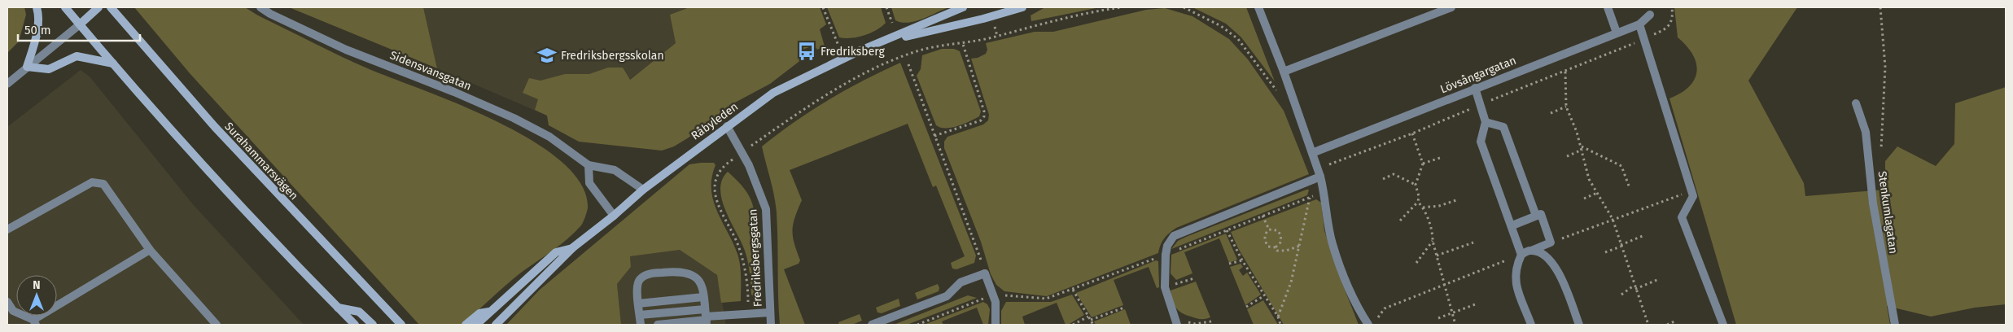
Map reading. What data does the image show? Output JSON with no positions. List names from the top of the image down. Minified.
{"streets":{"main road":["Råbyleden","Surahammarsvägen"],"street":["Sidensvansgatan","Lövsångargatan","Stenkumlagatan","Fredriksbergsgatan"]},"crossings":[["Sidensvansgatan","Råbyleden"],["Råbyleden","Fredriksbergsgatan"]],"places":{"bus stop":["Fredriksberg"],"school or university":["Fredriksbergsskolan"]},"scale_bar":"50 m","north":"top"}
